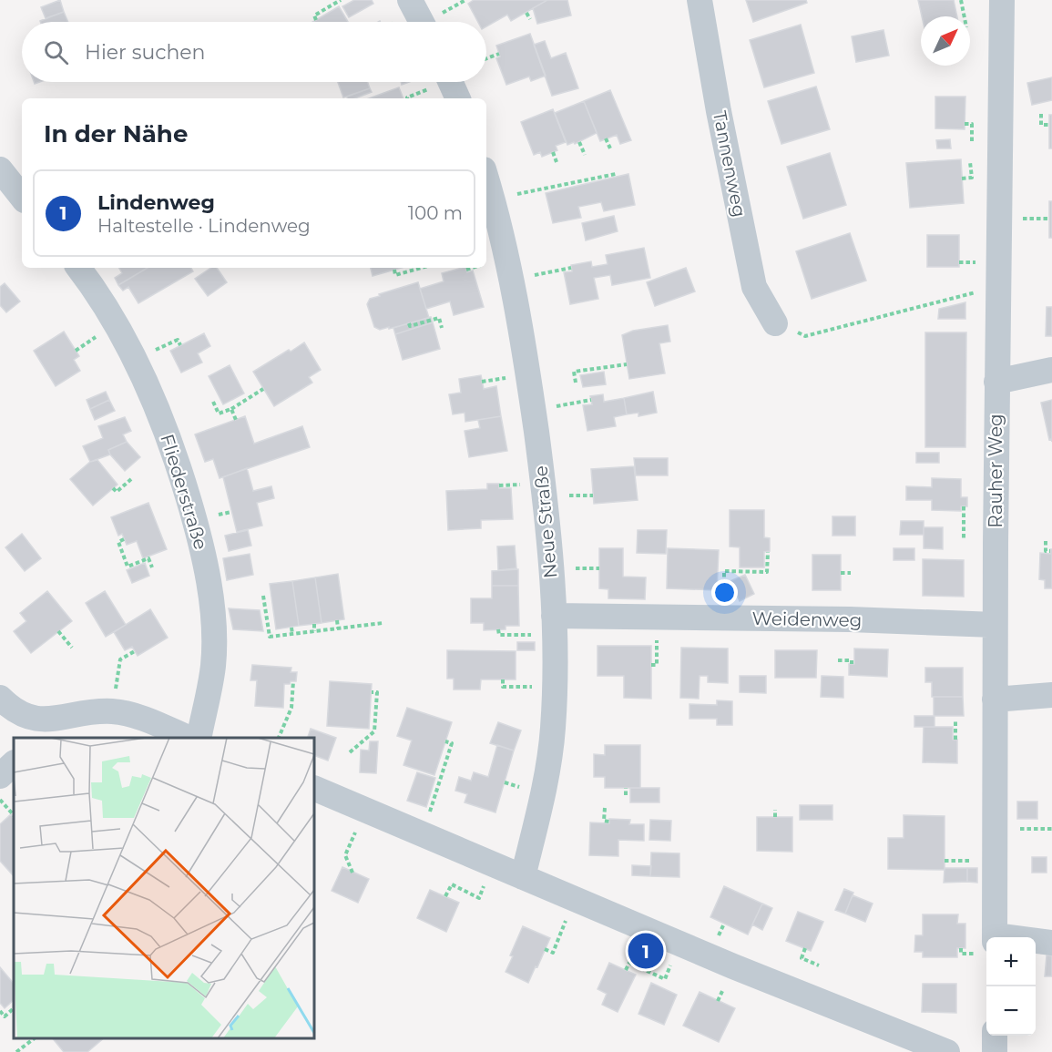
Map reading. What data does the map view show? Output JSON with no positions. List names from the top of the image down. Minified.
{"streets":{"street":["Tannenweg","Rauher Weg","Fliederstraße","Neue Straße","Weidenweg"]},"crossings":[["Rauher Weg","Weidenweg"],["Neue Straße","Weidenweg"]],"north":"top right","page":{"search":"Hier suchen","heading":"In der Nähe","list":[{"mark":"1","name":"Lindenweg","note":"Haltestelle · Lindenweg","value":"100 m"}],"pins":"1","map_buttons":["+","−"]}}
